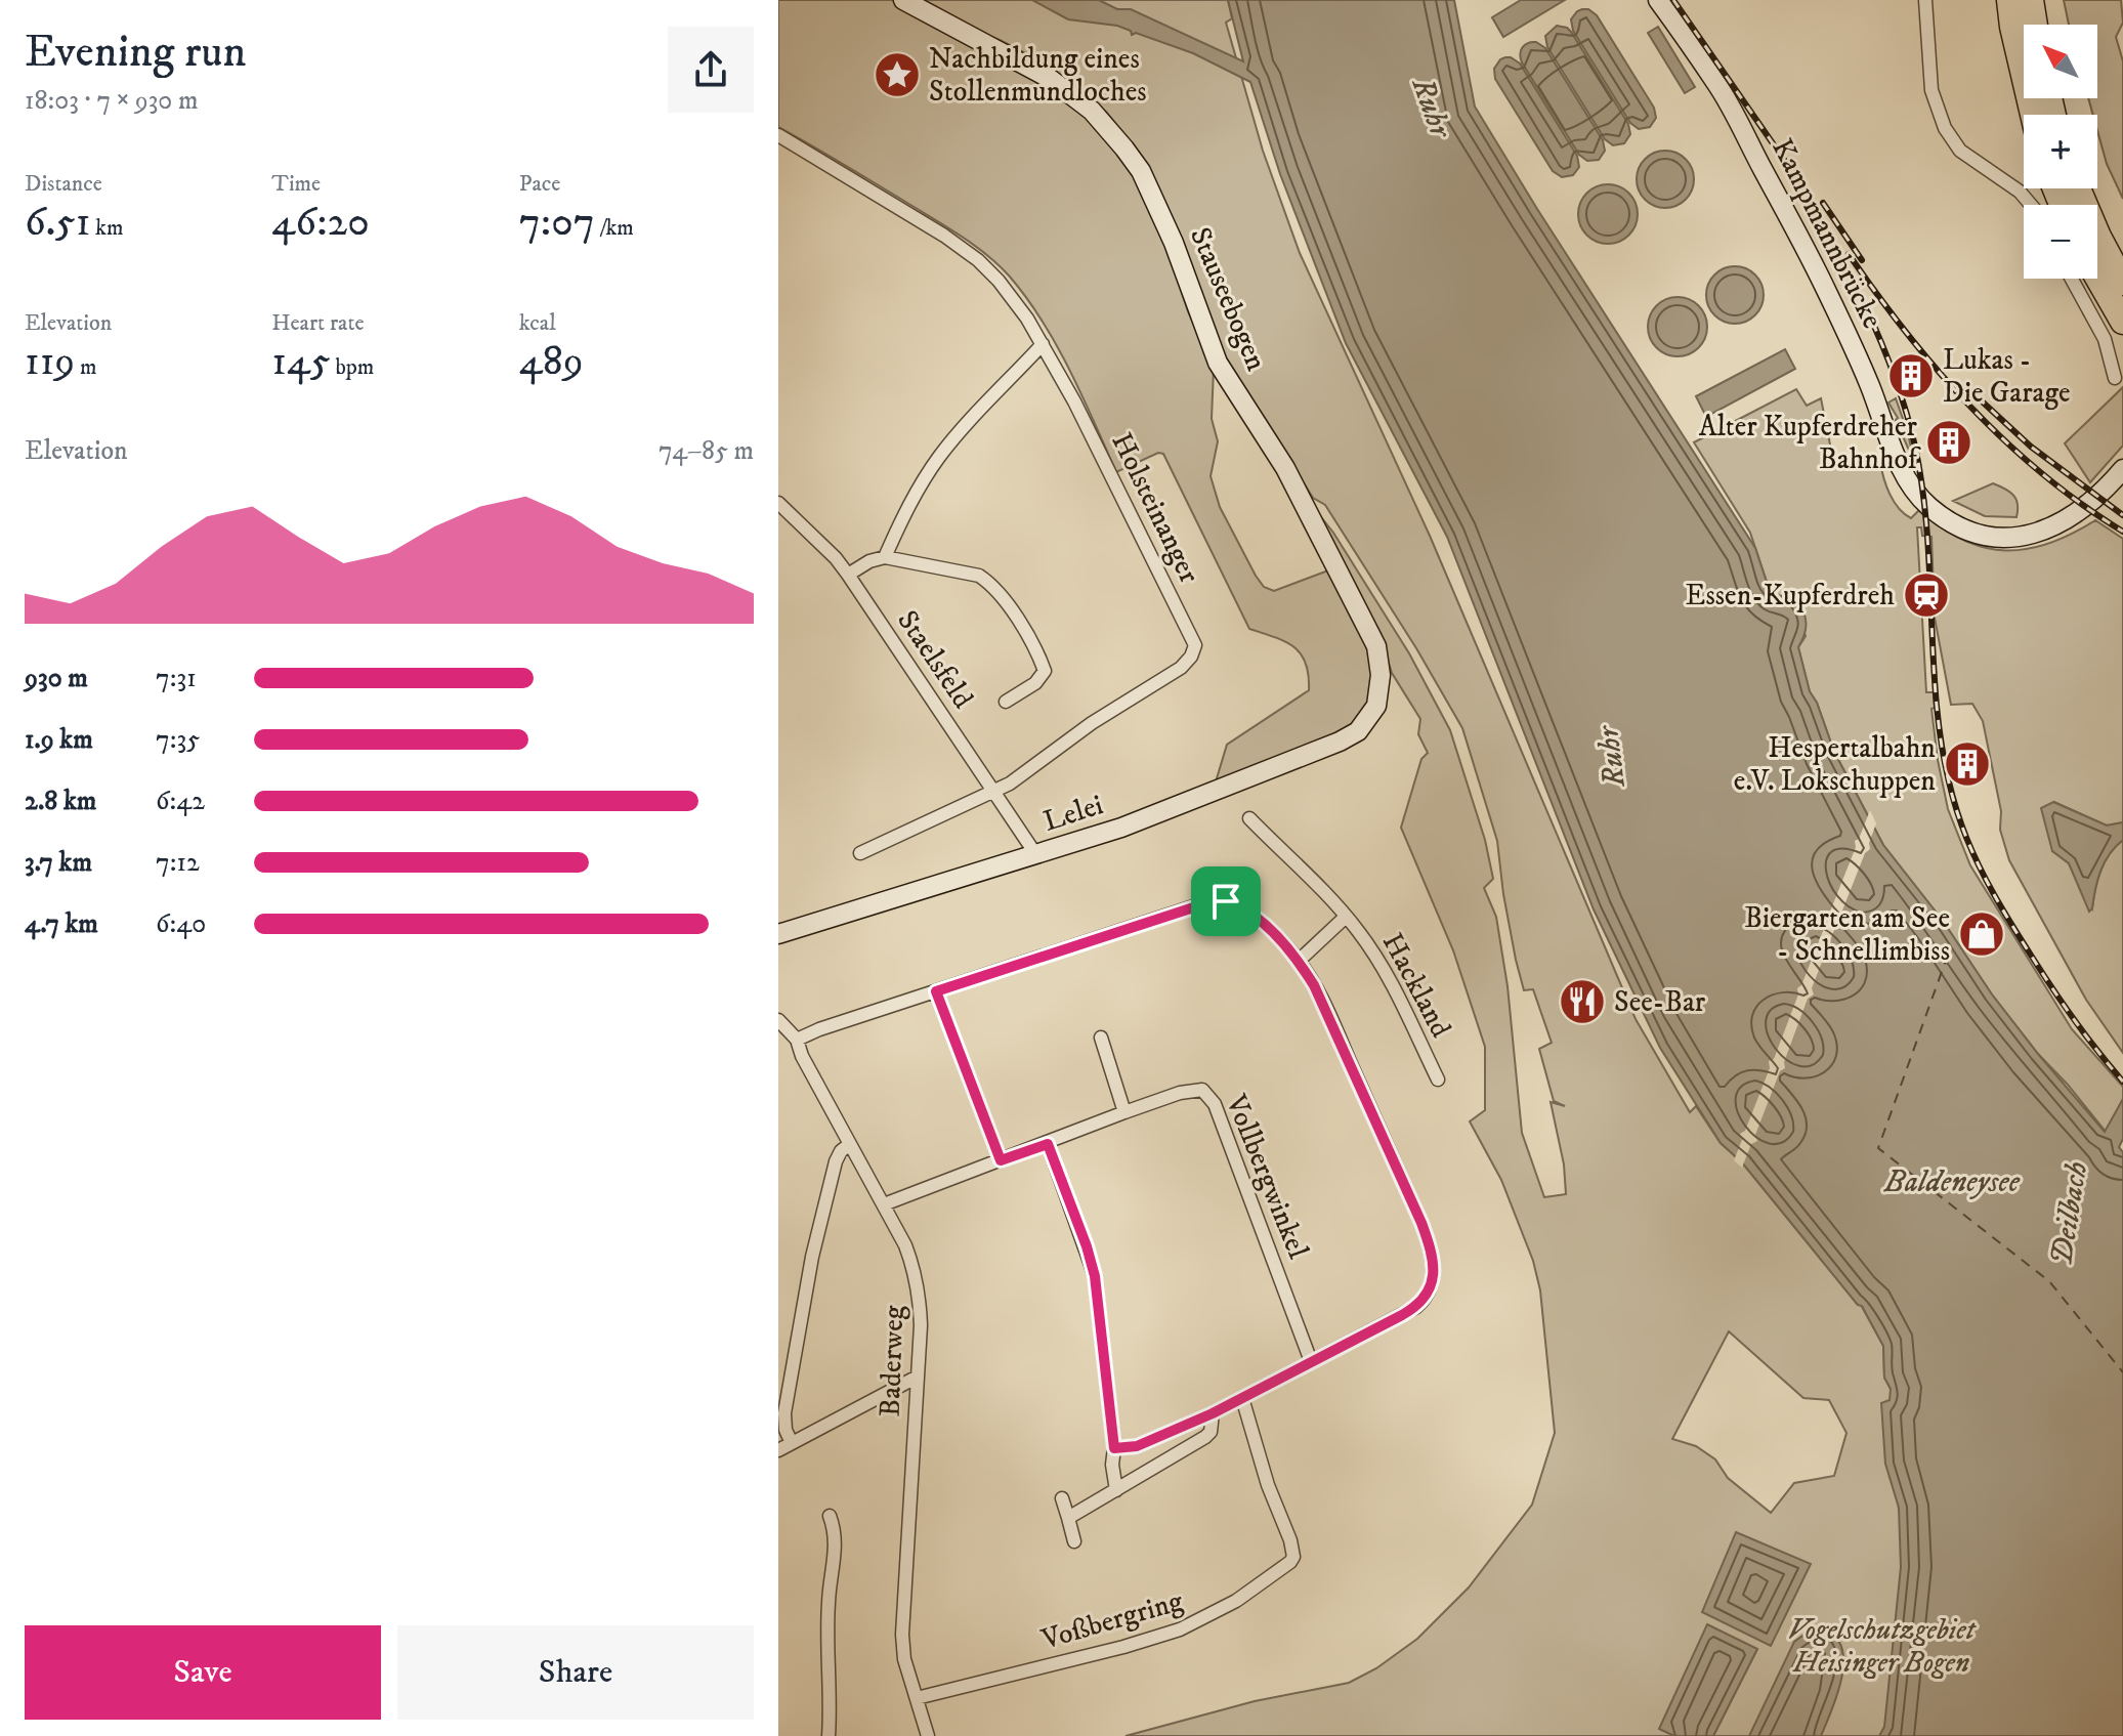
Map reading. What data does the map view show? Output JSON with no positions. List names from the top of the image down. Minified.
{"streets":{"street":["Kampmannbrücke","Stauseebogen","Holsteinanger","Staelsfeld","Lelei","Hackland","Vollbergwinkel","Baderweg","Voßbergring"]},"crossings":[["Stauseebogen","Lelei"],["Holsteinanger","Staelsfeld"],["Staelsfeld","Lelei"],["Vollbergwinkel","Baderweg"],["Baderweg","Voßbergring"]],"water":["Ruhr","Baldeneysee","Deilbach"],"parks":["Vogelschutzgebiet Heisinger Bogen"],"places":{"place":["Nachbildung eines Stollenmundloches"],"building":["Lukas - Die Garage","Alter Kupferdreher Bahnhof","Hespertalbahn e.V. Lokschuppen"],"station":["Essen-Kupferdreh"],"shop":["Biergarten am See - Schnellimbiss"],"restaurant":["See-Bar"]},"north":"top left","page":{"heading":["Evening run","18:03 · 7 × 930 m"],"map_buttons":["+","−"],"stats":[["Distance","6.51 km"],["Time","46:20"],["Pace","7:07 /km"],["Elevation","119 m"],["Heart rate","145 bpm"],["kcal","489"]],"chart":["Elevation","74–85 m"],"list":[{"name":"930 m","note":"7:31"},{"name":"1.9 km","note":"7:35"},{"name":"2.8 km","note":"6:42"},{"name":"3.7 km","note":"7:12"},{"name":"4.7 km","note":"6:40"}],"buttons":["Save","Share"]}}
